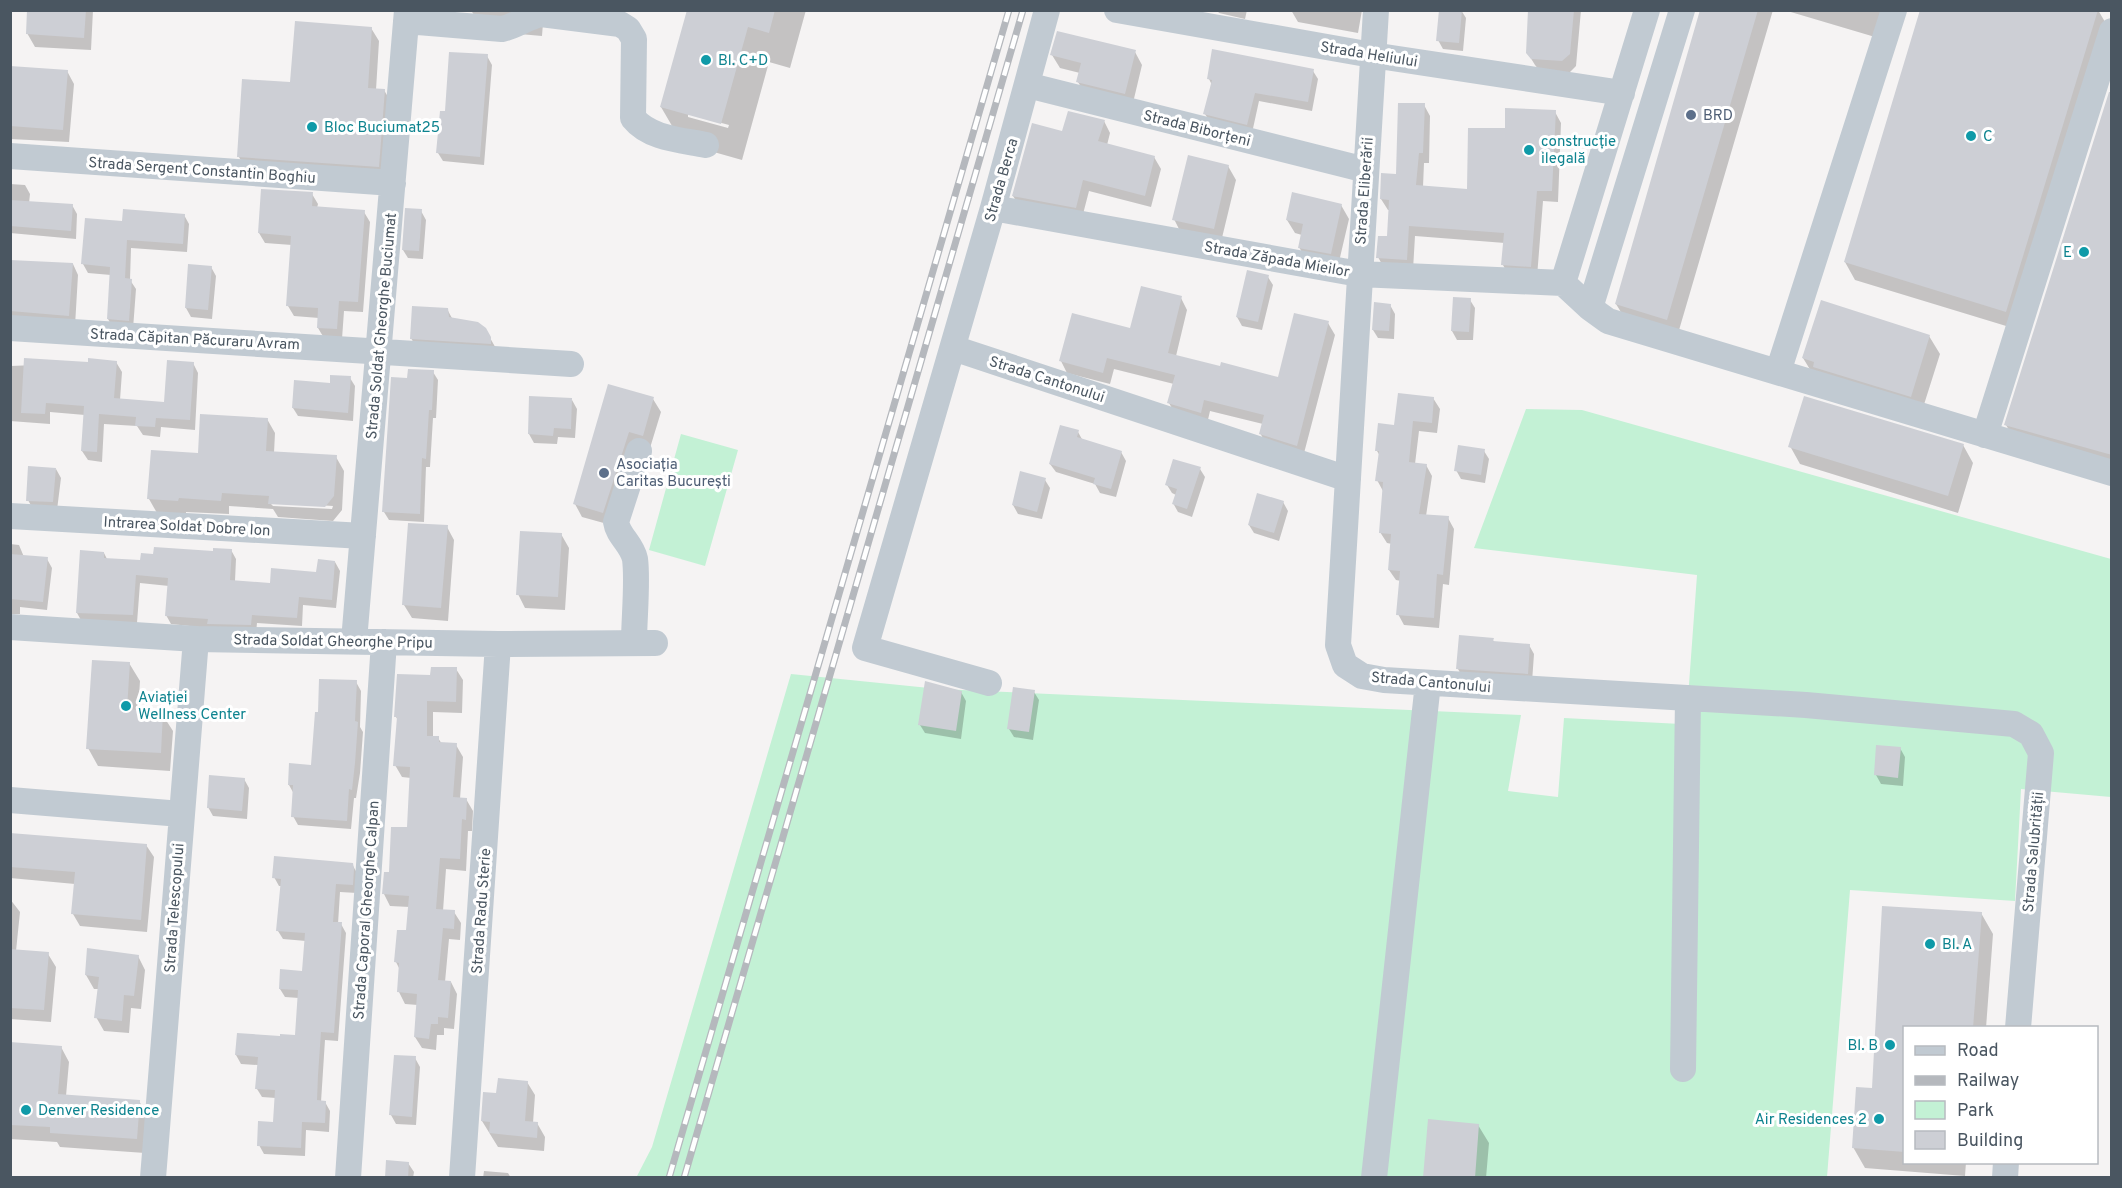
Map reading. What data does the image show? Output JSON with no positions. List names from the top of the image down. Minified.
{"streets":{"street":["Strada Heliului","Strada Biborțeni","Strada Sergent Constantin Boghiu","Strada Berca","Strada Eliberării","Strada Zăpada Mieilor","Strada Soldat Gheorghe Buciumat","Strada Căpitan Păcuraru Avram","Strada Cantonului","Intrarea Soldat Dobre Ion","Strada Soldat Gheorghe Pripu","Strada Salubrității","Strada Telescopului","Strada Caporal Gheorghe Calpan","Strada Radu Sterie"]},"crossings":[["Strada Heliului","Strada Eliberării"],["Strada Biborțeni","Strada Berca"],["Strada Biborțeni","Strada Eliberării"],["Strada Sergent Constantin Boghiu","Strada Soldat Gheorghe Buciumat"],["Strada Berca","Strada Zăpada Mieilor"],["Strada Berca","Strada Cantonului"],["Strada Eliberării","Strada Zăpada Mieilor"],["Strada Eliberării","Strada Cantonului"],["Strada Soldat Gheorghe Buciumat","Strada Căpitan Păcuraru Avram"],["Strada Soldat Gheorghe Buciumat","Intrarea Soldat Dobre Ion"],["Strada Soldat Gheorghe Buciumat","Strada Soldat Gheorghe Pripu"],["Strada Cantonului","Strada Salubrității"],["Strada Soldat Gheorghe Pripu","Strada Telescopului"],["Strada Soldat Gheorghe Pripu","Strada Caporal Gheorghe Calpan"],["Strada Soldat Gheorghe Pripu","Strada Radu Sterie"]],"places":["Bl. C+D","BRD","Bloc Buciumat25","C","construcție ilegală","E","Asociația Caritas București","Aviației Wellness Center","Bl. A","Bl. B","Denver Residence","Air Residences 2"],"legend":["Road","Railway","Park","Building"]}
